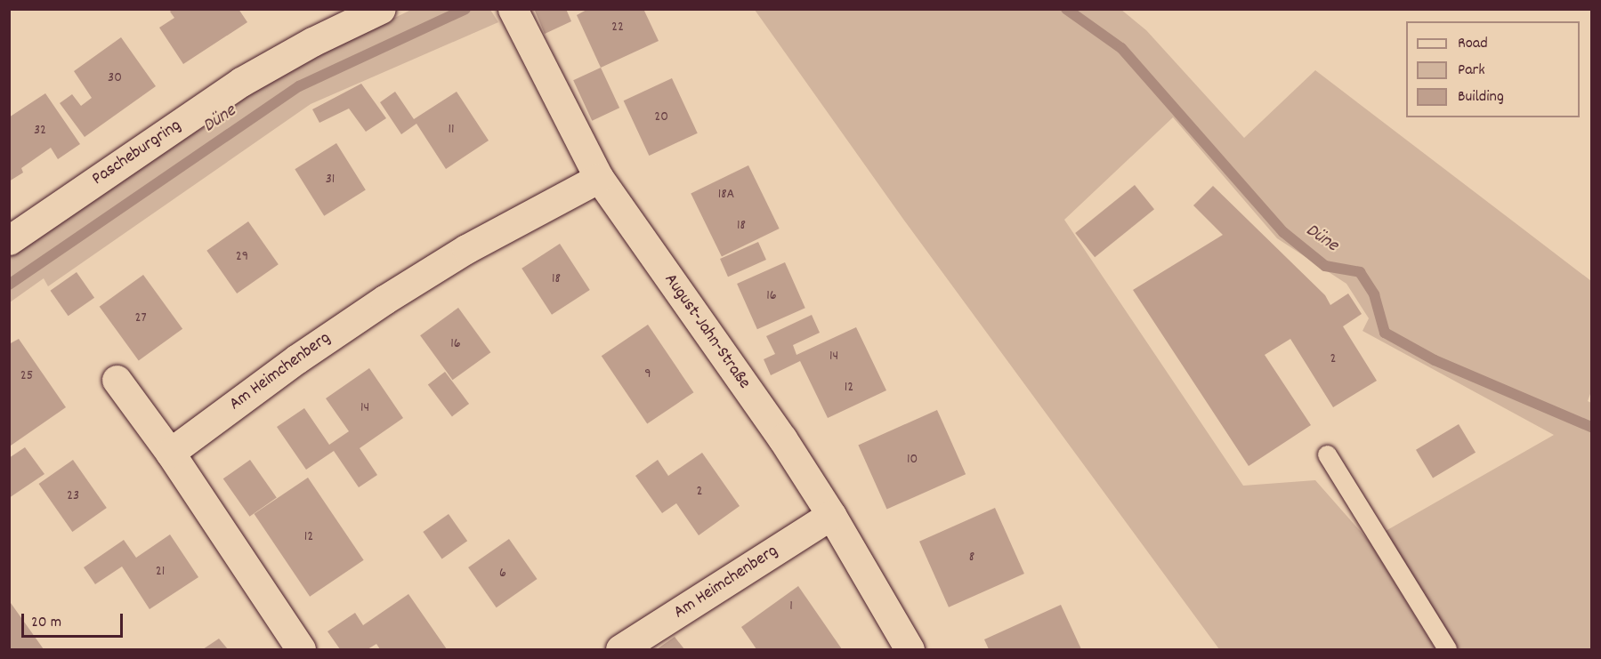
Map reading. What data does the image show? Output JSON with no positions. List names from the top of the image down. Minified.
{"streets":{"street":["Pascheburgring","August-Jahn-Straße","Am Heimchenberg"]},"crossings":[["August-Jahn-Straße","Am Heimchenberg"]],"water":["Düne"],"house_numbers":["22","30","20","11","32","31","18A","18","29","18","16","27","16","14","2","9","25","12","14","10","2","23","12","8","21","6","1"],"legend":["Road","Park","Building"],"scale_bar":"20 m"}
